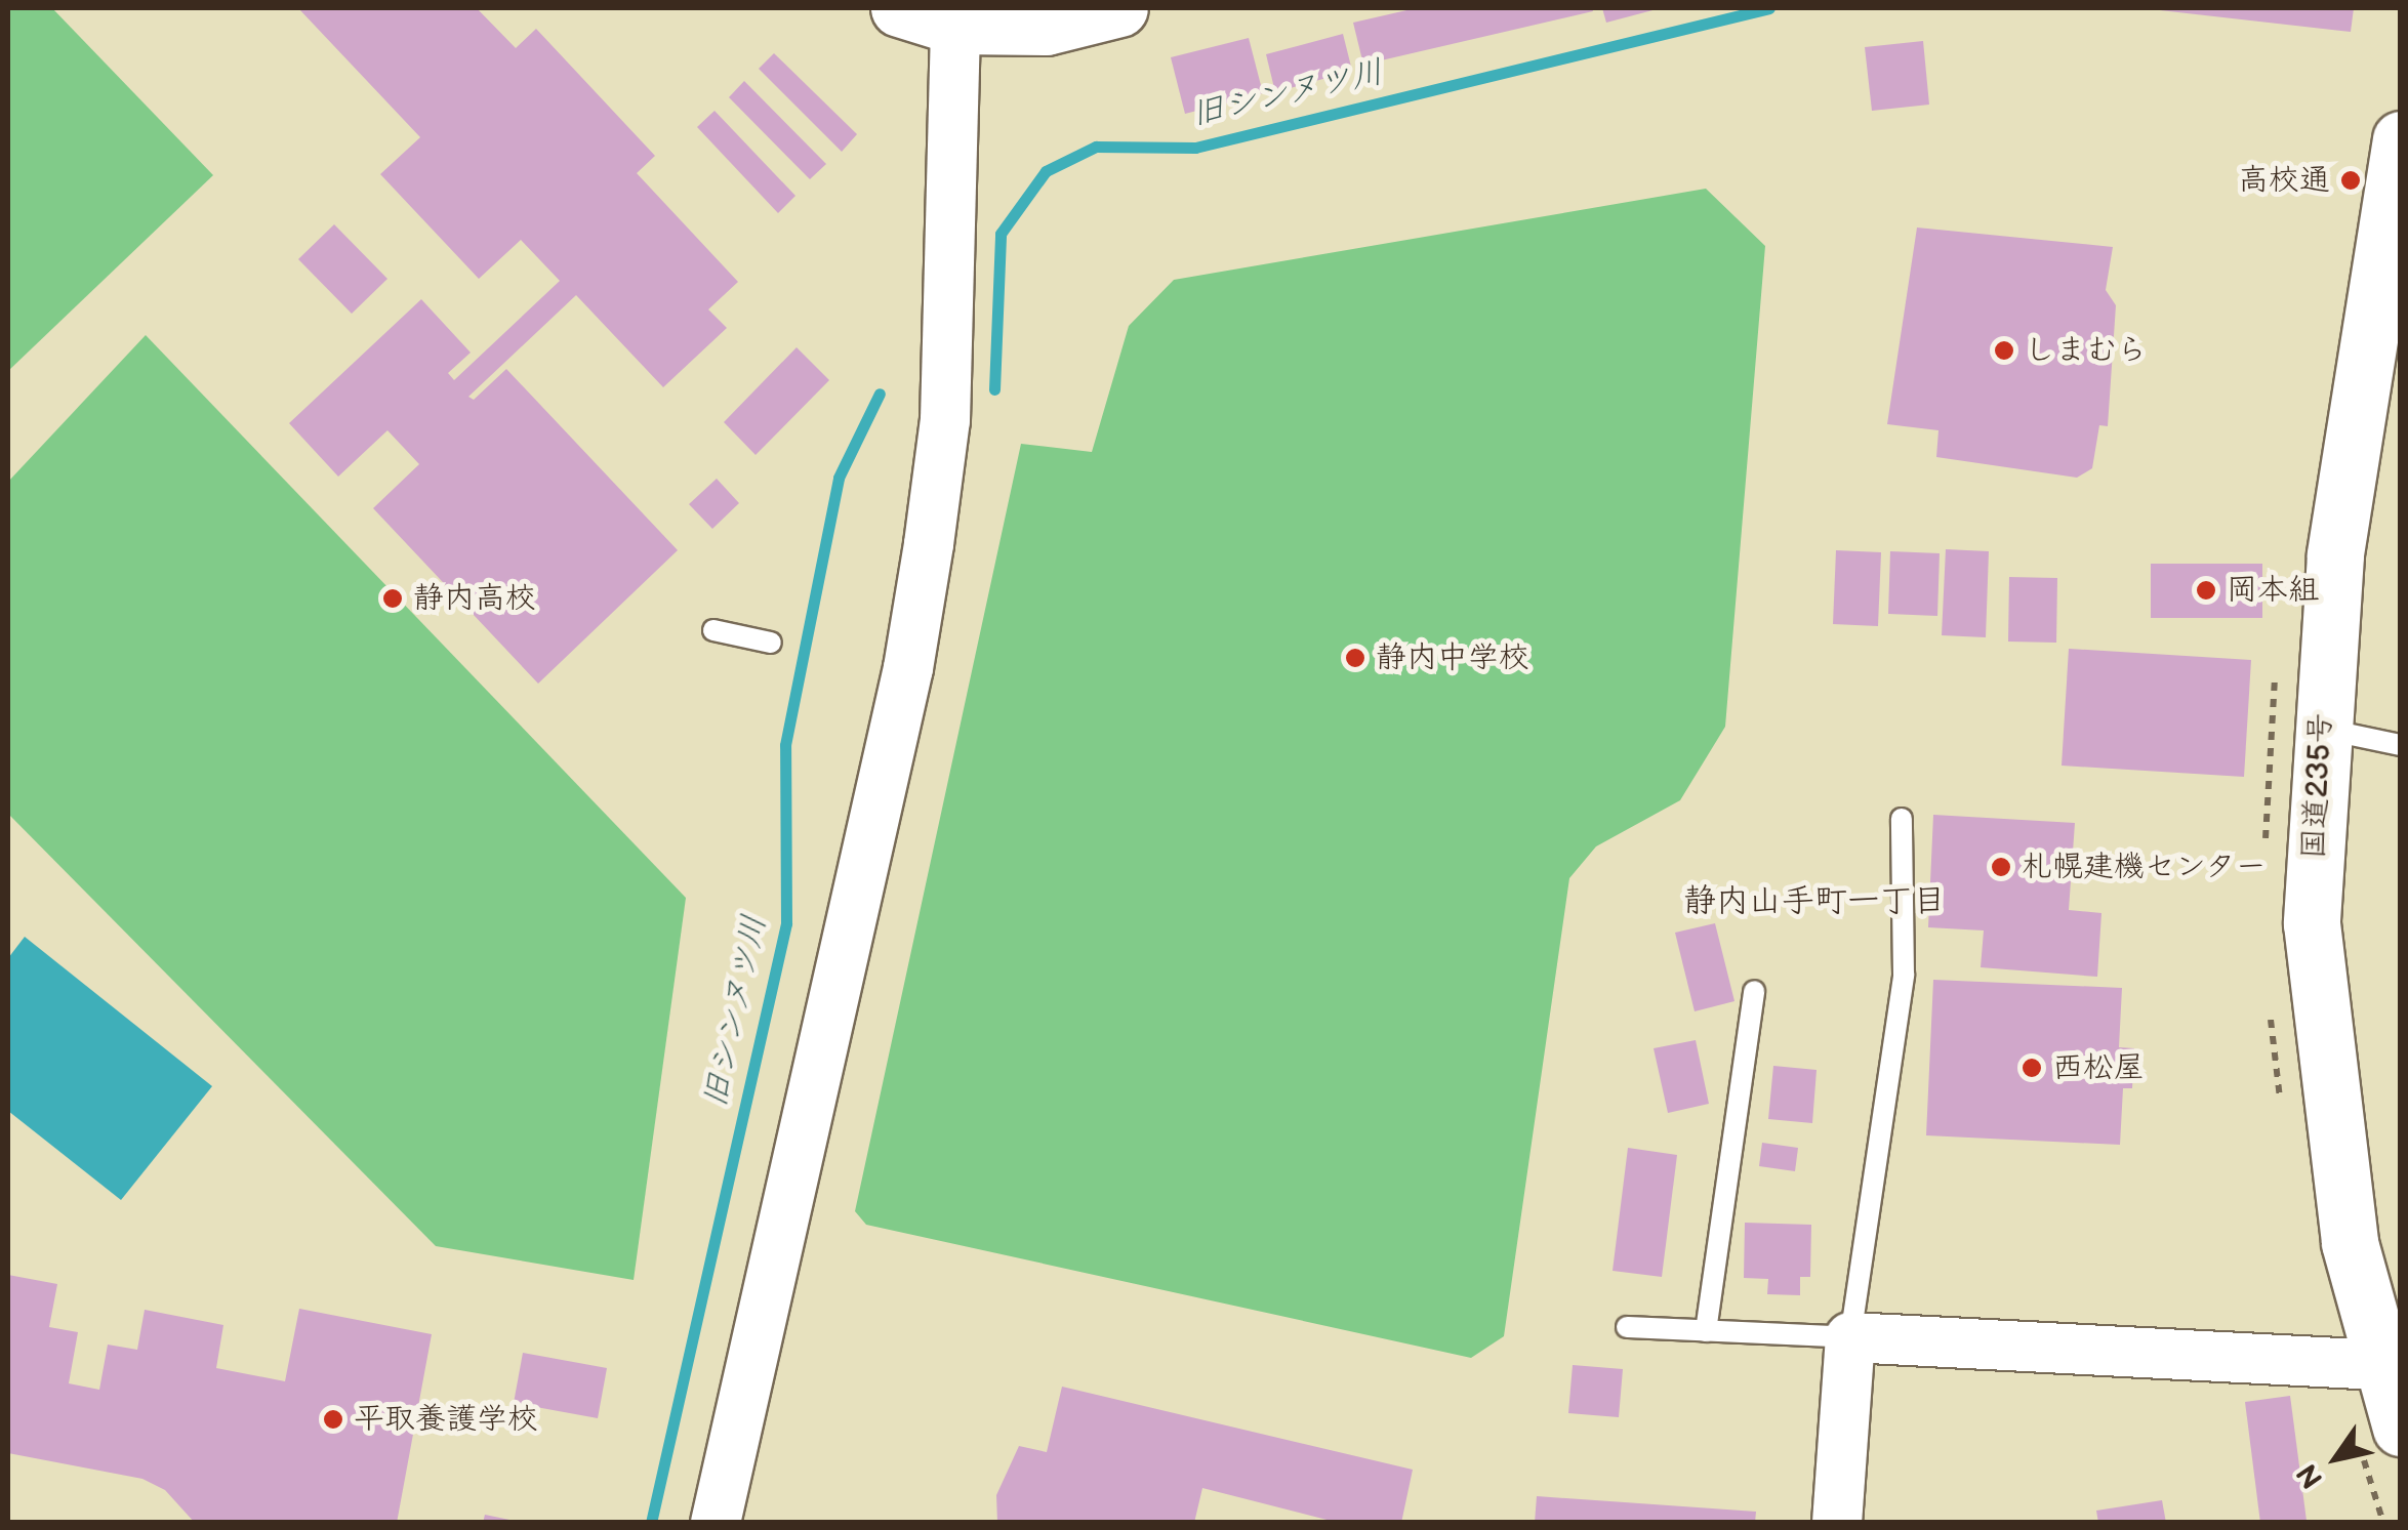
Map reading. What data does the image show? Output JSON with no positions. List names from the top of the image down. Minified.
{"streets":{"main road":["国道235号"]},"districts":["静内山手町一丁目"],"water":["旧シンヌツ川"],"places":["高校通","しまむら","岡本組","静内高校","静内中学校","札幌建機センター","西松屋","平取養護学校"],"north":"bottom left"}
